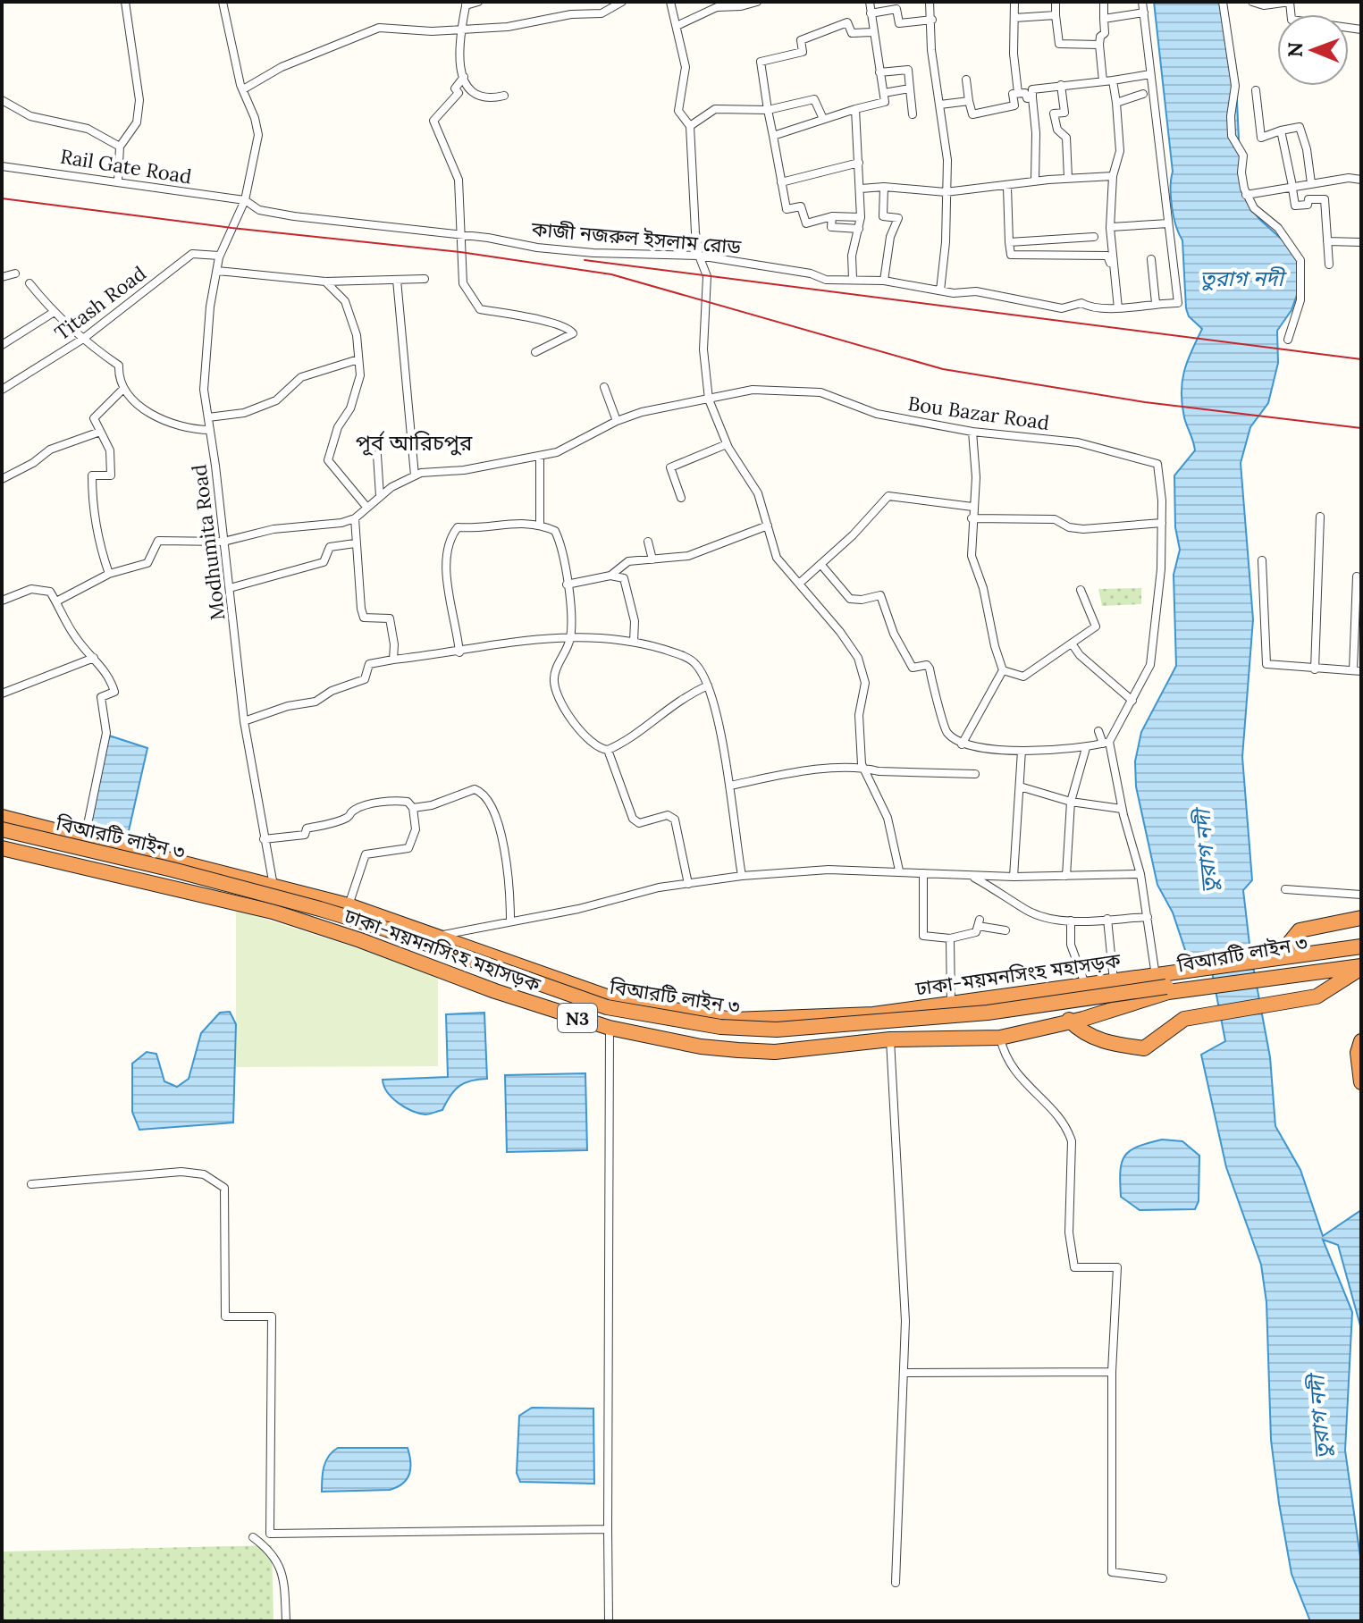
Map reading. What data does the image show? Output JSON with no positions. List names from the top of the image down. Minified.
{"streets":{"highway":["বিআরটি লাইন ৩","ঢাকা-ময়মনসিংহ মহাসড়ক","N3"],"street":["Rail Gate Road","কাজী নজরুল ইসলাম রোড","Titash Road","Bou Bazar Road","Modhumita Road"]},"crossings":[["Rail Gate Road","কাজী নজরুল ইসলাম রোড"],["Rail Gate Road","Modhumita Road"],["Titash Road","Modhumita Road"],["Modhumita Road","ঢাকা-ময়মনসিংহ মহাসড়ক"],["বিআরটি লাইন ৩","ঢাকা-ময়মনসিংহ মহাসড়ক"],["বিআরটি লাইন ৩","N3"],["ঢাকা-ময়মনসিংহ মহাসড়ক","N3"]],"districts":["পূর্ব আরিচপুর"],"water":["তুরাগ নদী"],"north":"left"}
